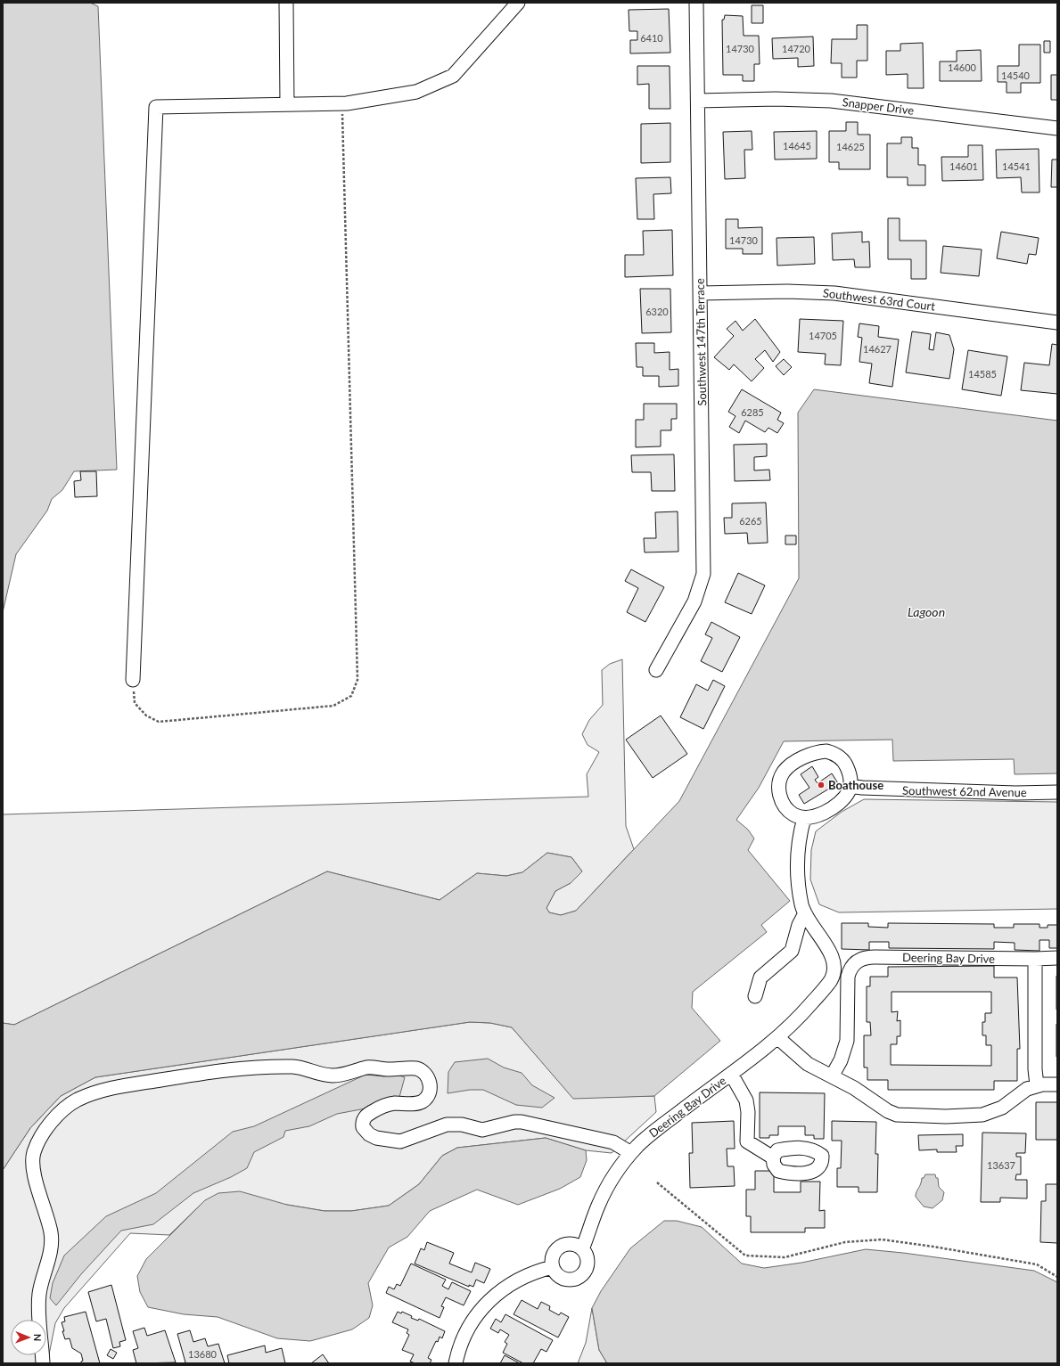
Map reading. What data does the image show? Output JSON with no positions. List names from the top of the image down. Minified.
{"streets":{"street":["Snapper Drive","Southwest 63rd Court","Southwest 147th Terrace","Southwest 62nd Avenue","Deering Bay Drive"]},"crossings":[["Snapper Drive","Southwest 147th Terrace"],["Southwest 63rd Court","Southwest 147th Terrace"],["Southwest 62nd Avenue","Deering Bay Drive"]],"water":["Lagoon"],"places":["Boathouse"],"house_numbers":["6410","14730","14720","14600","14540","14645","14625","14601","14541","14730","6320","14705","14627","14585","6285","6265","13637","13680"],"north":"right"}
